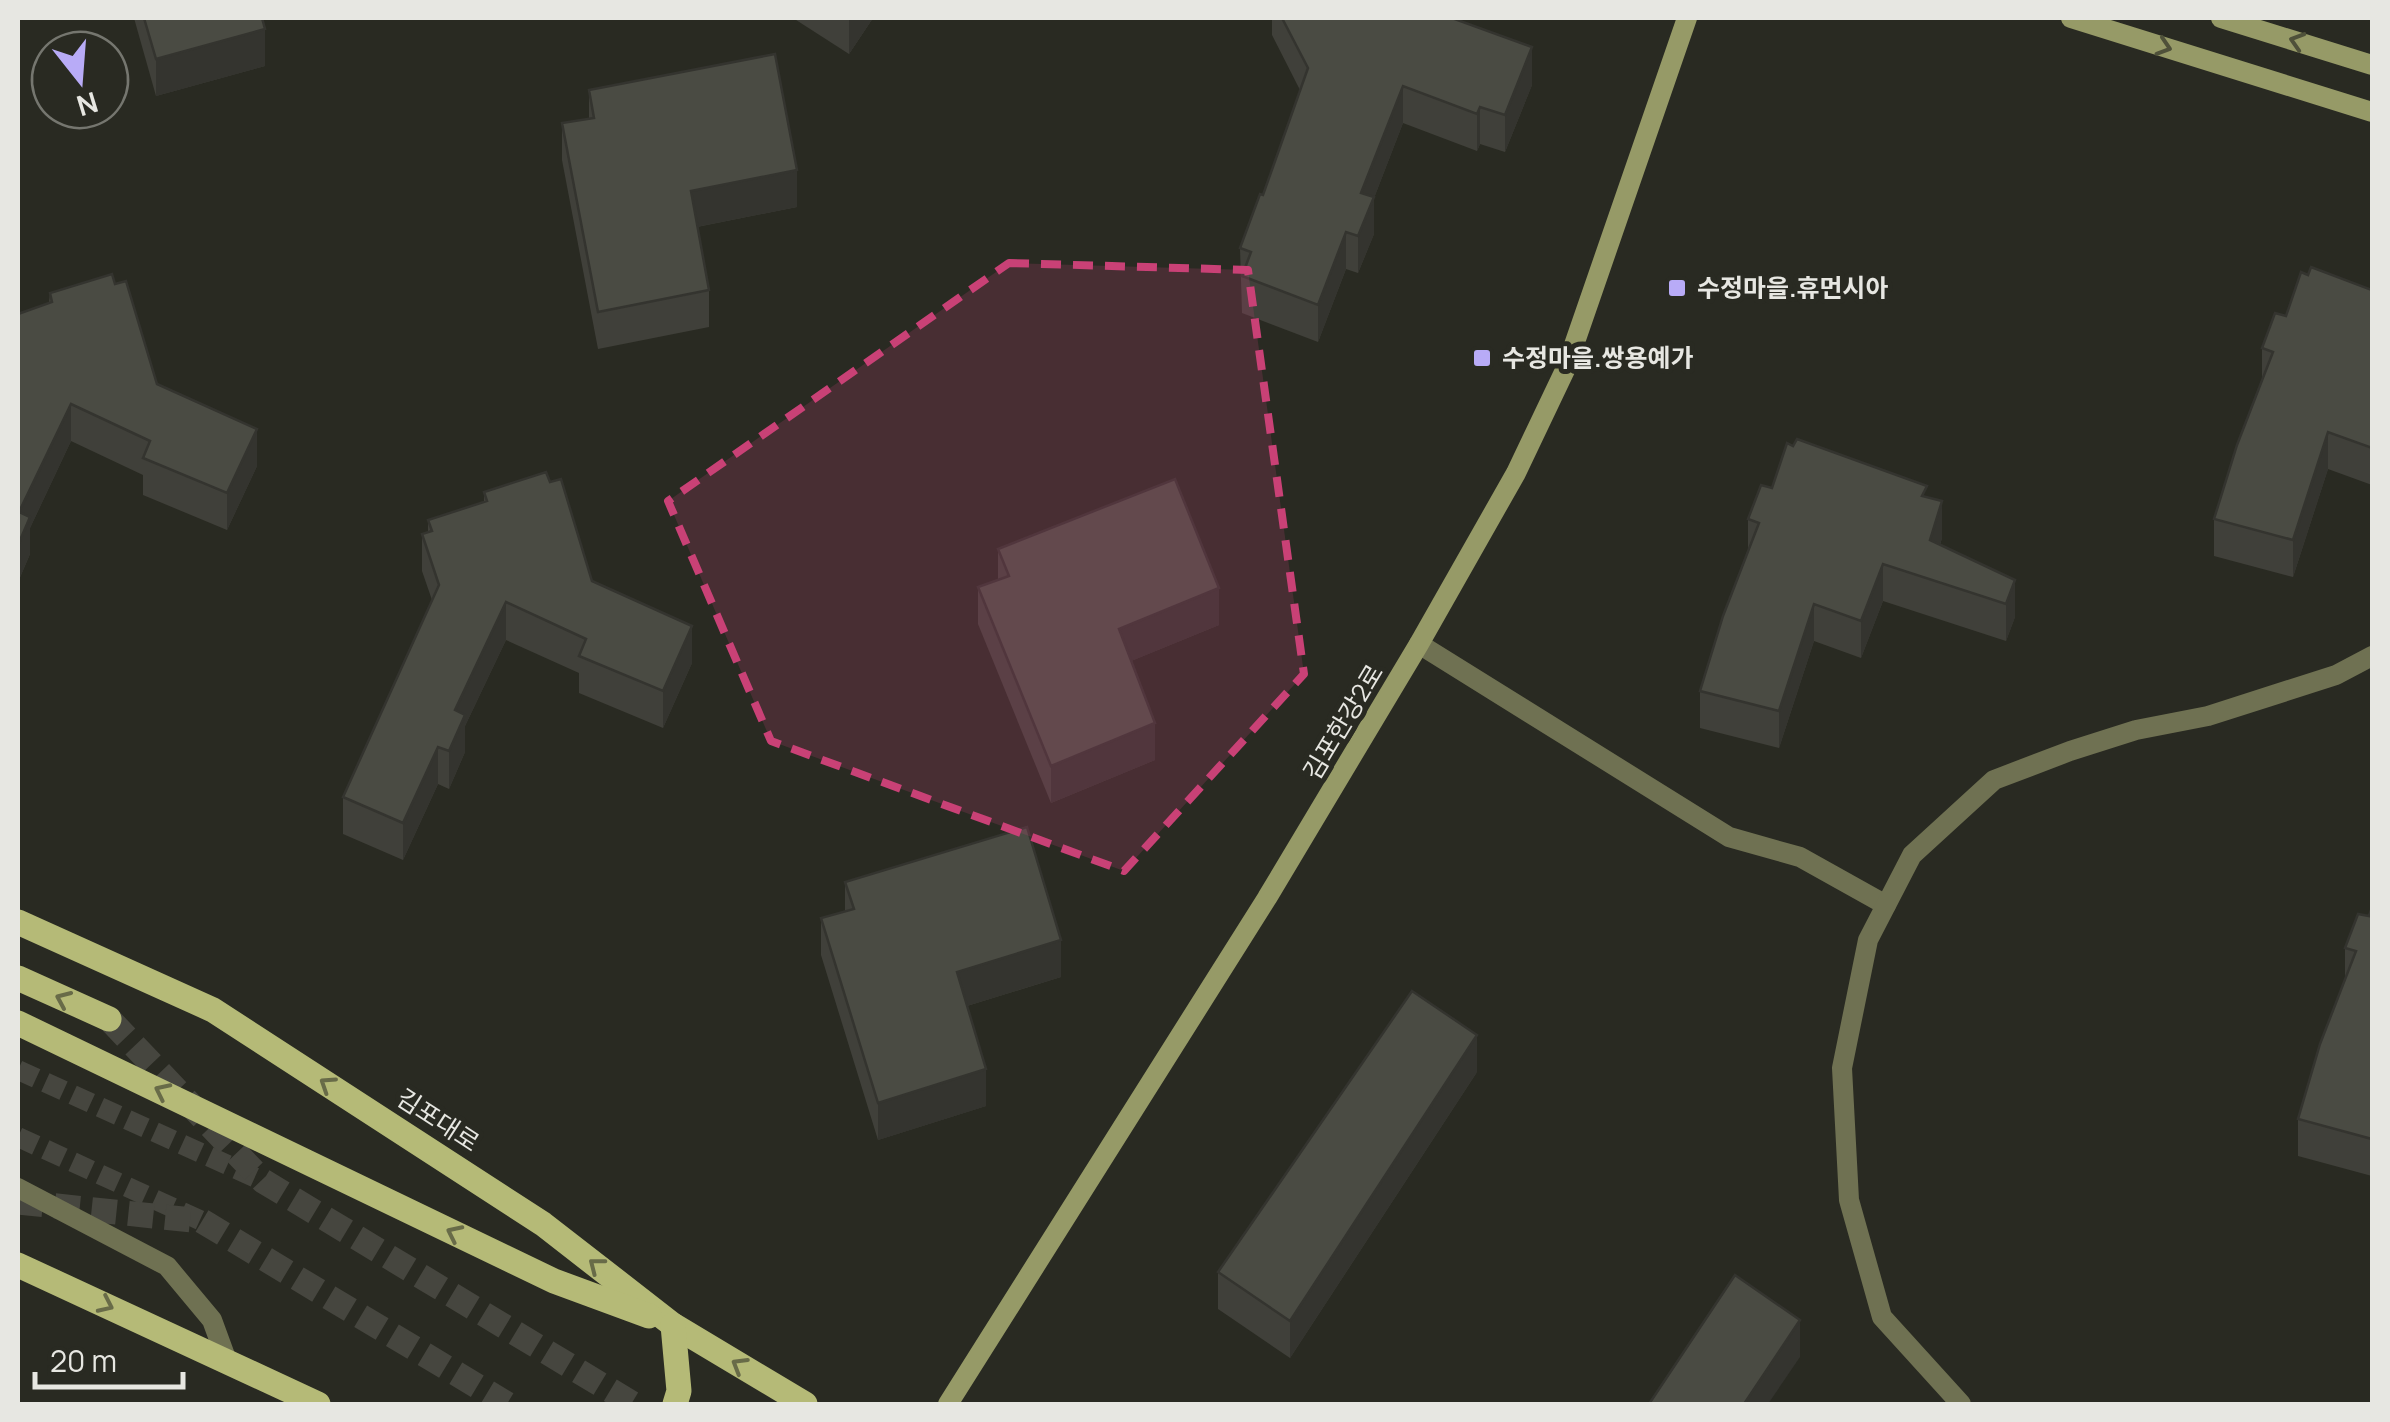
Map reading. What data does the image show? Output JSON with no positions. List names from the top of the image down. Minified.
{"streets":{"main road":["김포대로"],"street":["김포한강2로"]},"places":{"transit":["수정마을.휴먼시아","수정마을.쌍용예가"]},"scale_bar":"20 m","north":"bottom"}
